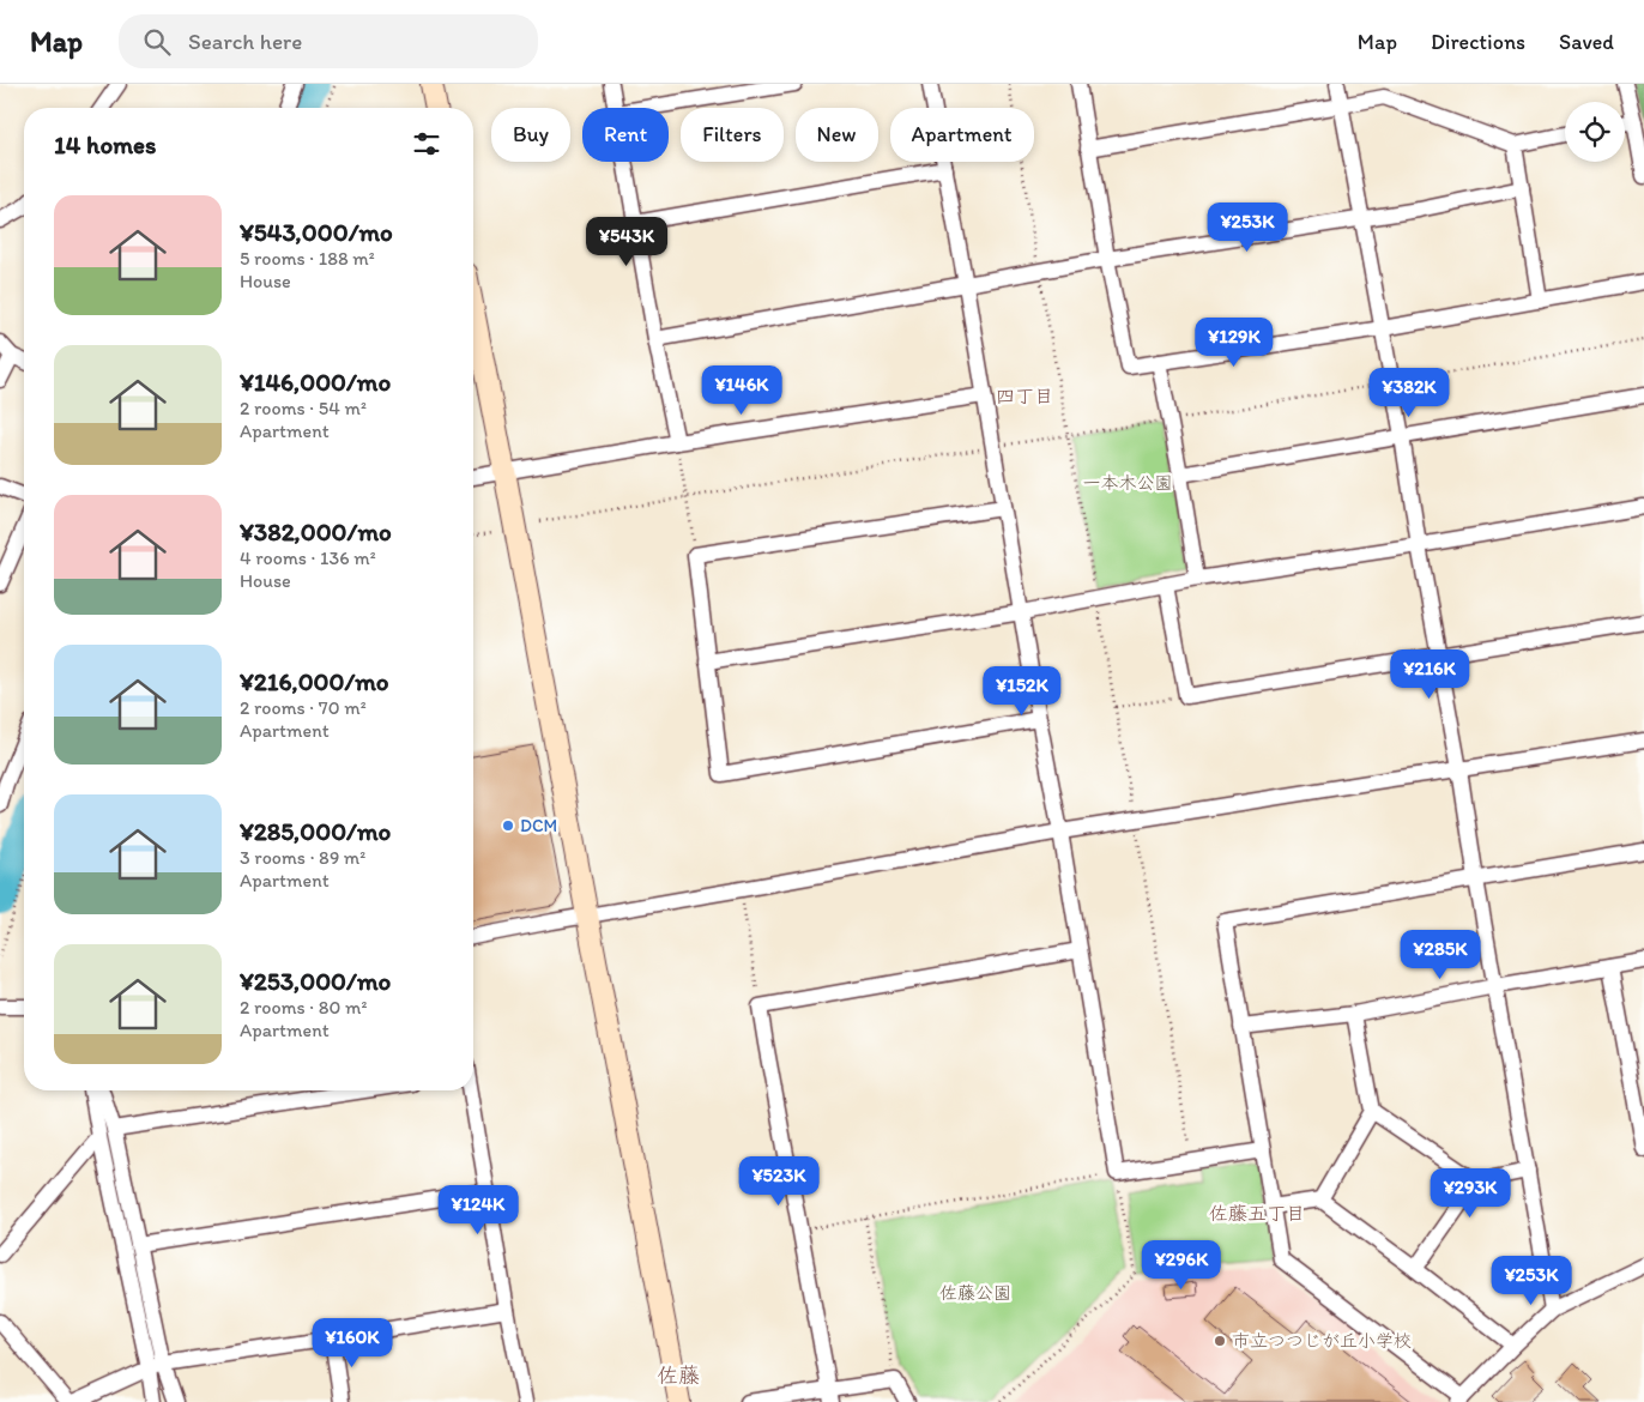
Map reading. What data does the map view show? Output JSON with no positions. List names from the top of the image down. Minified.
{"districts":["四丁目","佐藤五丁目","佐藤"],"parks":["一本木公園","佐藤公園"],"places":["DCM","市立つつじが丘小学校"],"page":{"header":"Map","search":"Search here","nav":["Map","Directions","Saved"],"chip":["Buy","Rent","Filters","New","Apartment"],"heading":"14 homes","list":[{"name":"¥543,000/mo","note":"5 rooms · 188 m² · House"},{"name":"¥146,000/mo","note":"2 rooms · 54 m² · Apartment"},{"name":"¥382,000/mo","note":"4 rooms · 136 m² · House"},{"name":"¥216,000/mo","note":"2 rooms · 70 m² · Apartment"},{"name":"¥285,000/mo","note":"3 rooms · 89 m² · Apartment"},{"name":"¥253,000/mo","note":"2 rooms · 80 m² · Apartment"}],"price":["¥253K","¥543K","¥129K","¥146K","¥382K","¥216K","¥152K","¥285K","¥523K","¥293K","¥124K","¥296K","¥253K","¥160K"]}}
